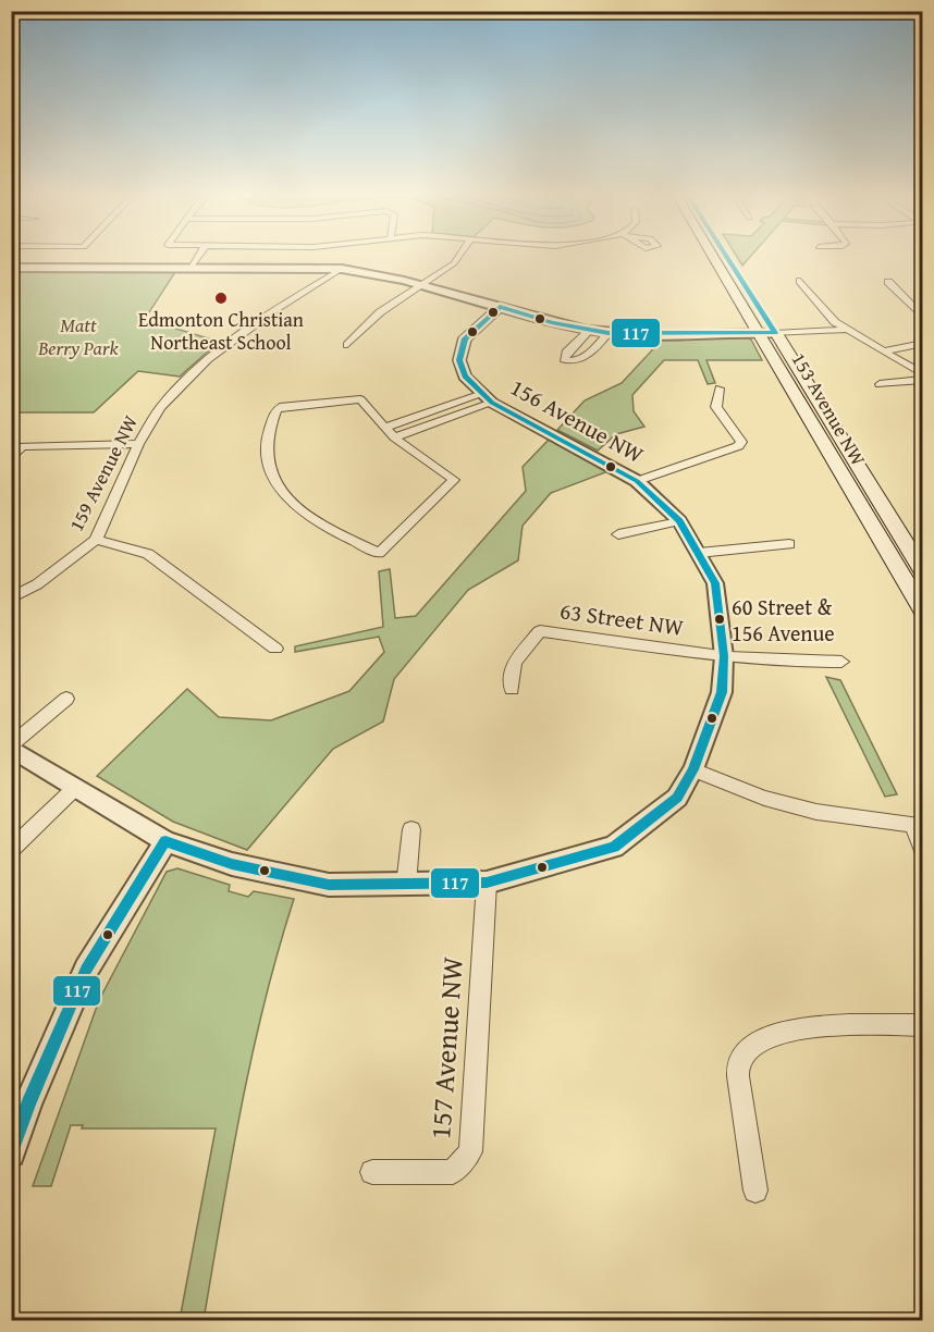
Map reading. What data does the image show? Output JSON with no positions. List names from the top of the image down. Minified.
{"streets":{"main road":["153 Avenue NW"],"street":["156 Avenue NW","159 Avenue NW","63 Street NW","157 Avenue NW"]},"crossings":[["156 Avenue NW","63 Street NW"],["156 Avenue NW","157 Avenue NW"]],"parks":["Matt Berry Park"],"places":["Edmonton Christian Northeast School","60 Street & 156 Avenue"],"lines":["transit line 117"]}
